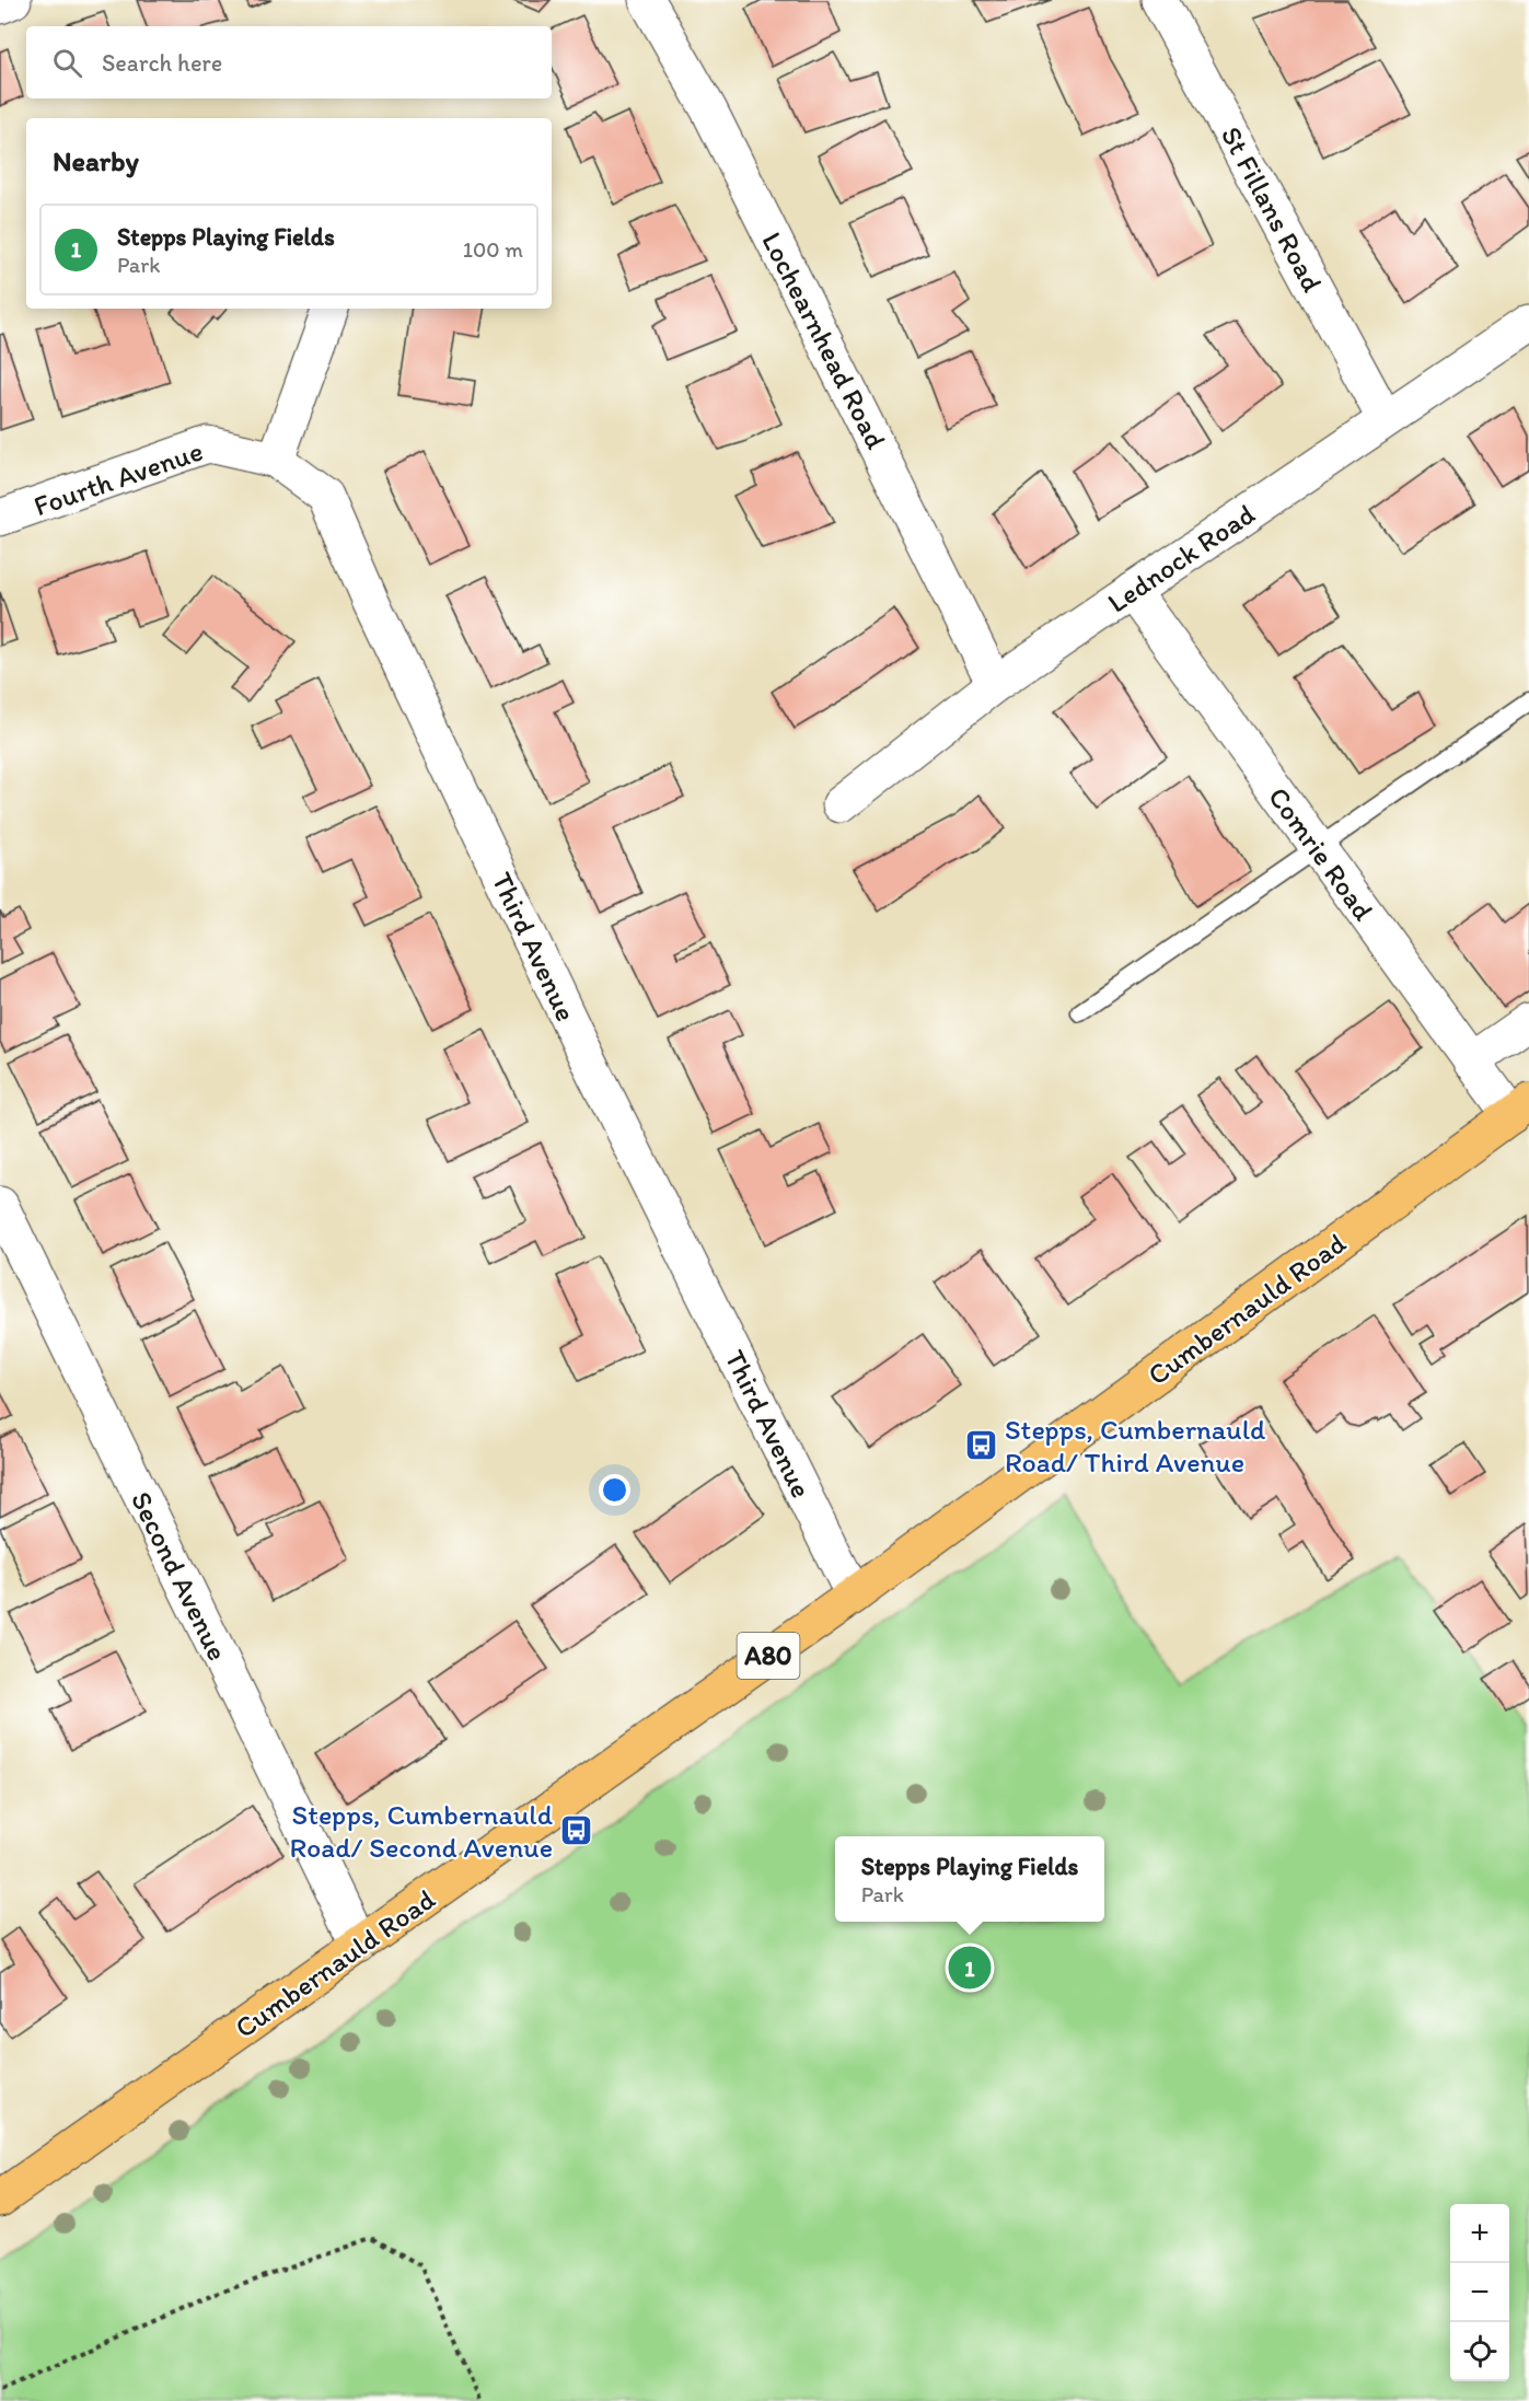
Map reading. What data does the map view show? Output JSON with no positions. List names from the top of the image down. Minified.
{"streets":{"main road":["Cumbernauld Road","A80"],"street":["St Fillans Road","Lochearnhead Road","Fourth Avenue","Lednock Road","Comrie Road","Third Avenue","Second Avenue"]},"crossings":[["St Fillans Road","Lednock Road"],["Lochearnhead Road","Lednock Road"],["Fourth Avenue","Third Avenue"],["Lednock Road","Comrie Road"],["Comrie Road","Cumbernauld Road"],["Third Avenue","Cumbernauld Road"],["Cumbernauld Road","Second Avenue"]],"places":{"bus stop":["Stepps, Cumbernauld Road/ Third Avenue","Stepps, Cumbernauld Road/ Second Avenue"]},"page":{"search":"Search here","heading":"Nearby","list":[{"mark":"1","name":"Stepps Playing Fields","note":"Park","value":"100 m"}],"popup":["Stepps Playing Fields","Park"],"pins":"1","map_buttons":["+","−"]}}
